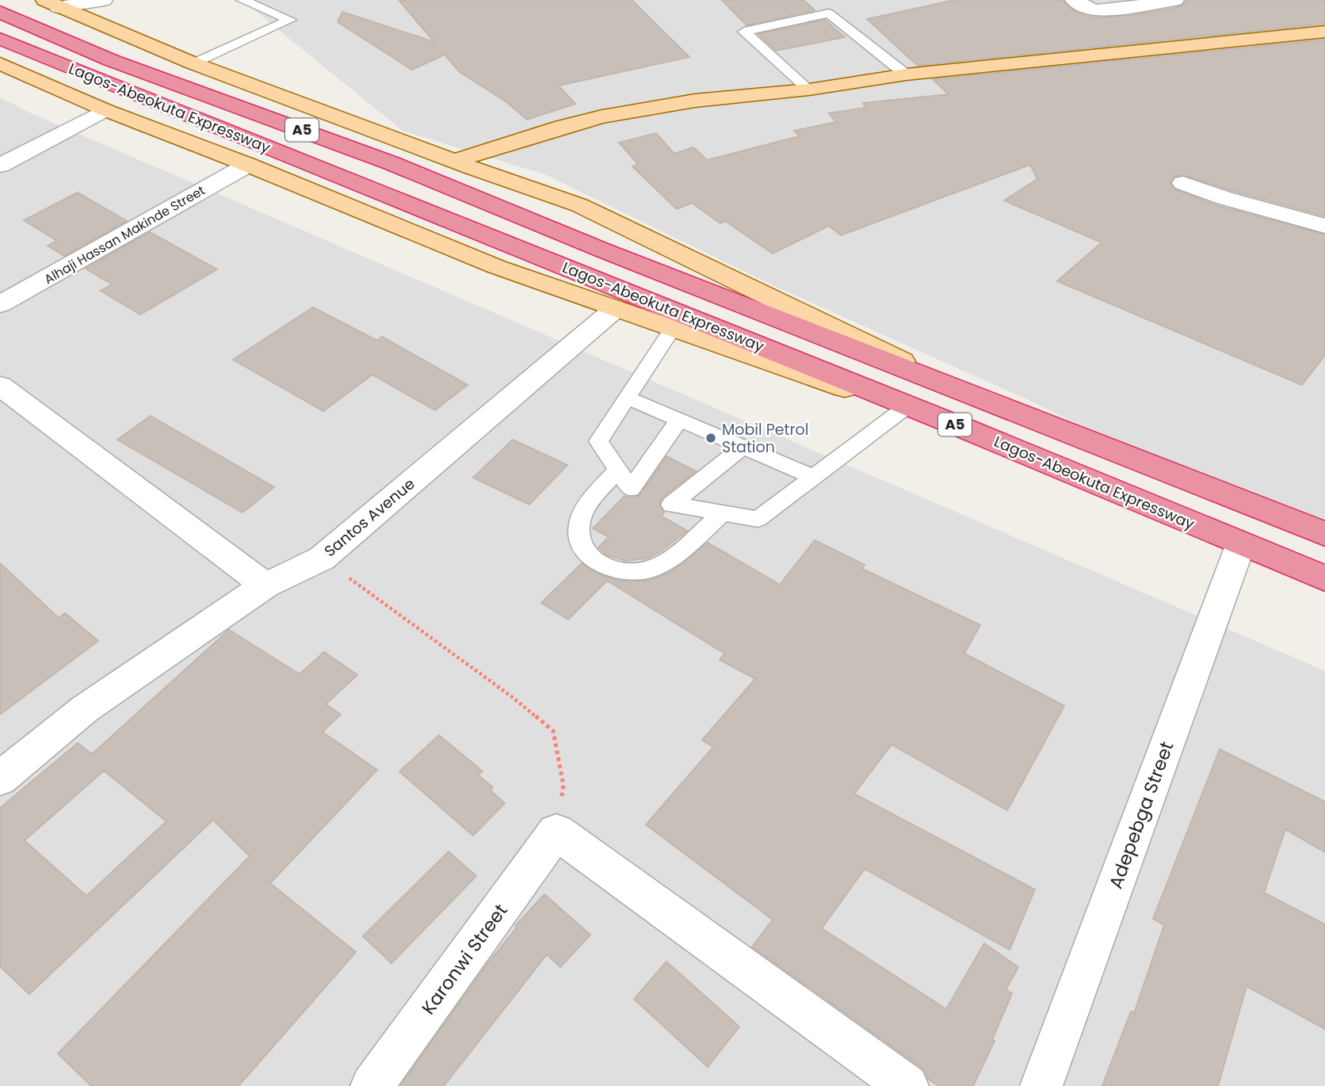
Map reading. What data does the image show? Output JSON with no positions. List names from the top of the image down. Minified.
{"streets":{"highway":["Lagos-Abeokuta Expressway","A5"],"street":["Alhaji Hassan Makinde Street","Santos Avenue","Adepebga Street","Karonwi Street"]},"crossings":[["Lagos-Abeokuta Expressway","Adepebga Street"]],"places":["Mobil Petrol Station"]}
